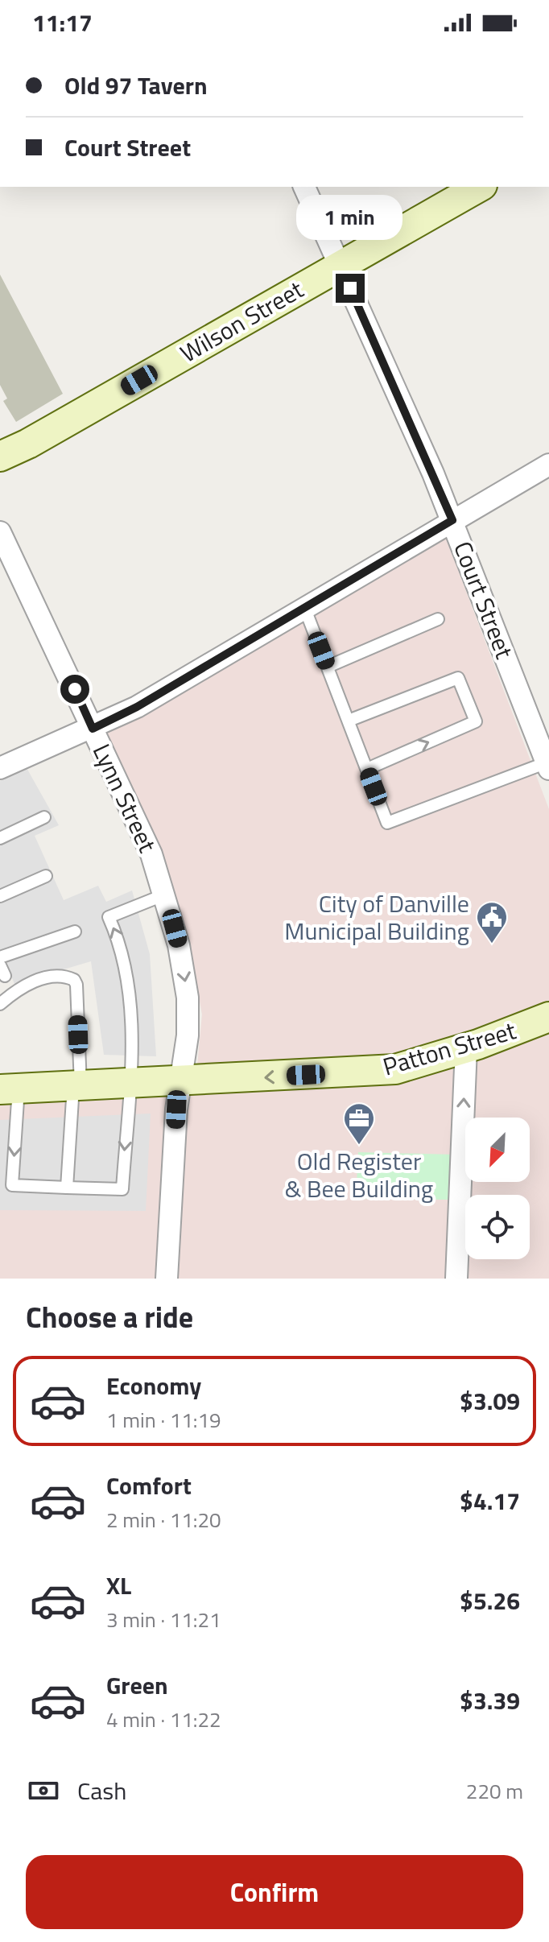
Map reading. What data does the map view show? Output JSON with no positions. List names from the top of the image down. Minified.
{"streets":{"street":["Wilson Street","Court Street","Lynn Street","Patton Street"]},"crossings":[["Wilson Street","Court Street"],["Lynn Street","Patton Street"]],"one_way":["Patton Street"],"places":{"public building":["City of Danville Municipal Building"],"office":["Old Register & Bee Building"]},"north":"bottom left","page":{"status":"11:17","banner":["Old 97 Tavern","Court Street"],"bubble":"1 min","heading":"Choose a ride","list":[{"name":"Economy","note":"1 min · 11:19","value":"$3.09"},{"name":"Comfort","note":"2 min · 11:20","value":"$4.17"},{"name":"XL","note":"3 min · 11:21","value":"$5.26"},{"name":"Green","note":"4 min · 11:22","value":"$3.39"}],"pay":["Cash","220 m"],"buttons":"Confirm"}}
